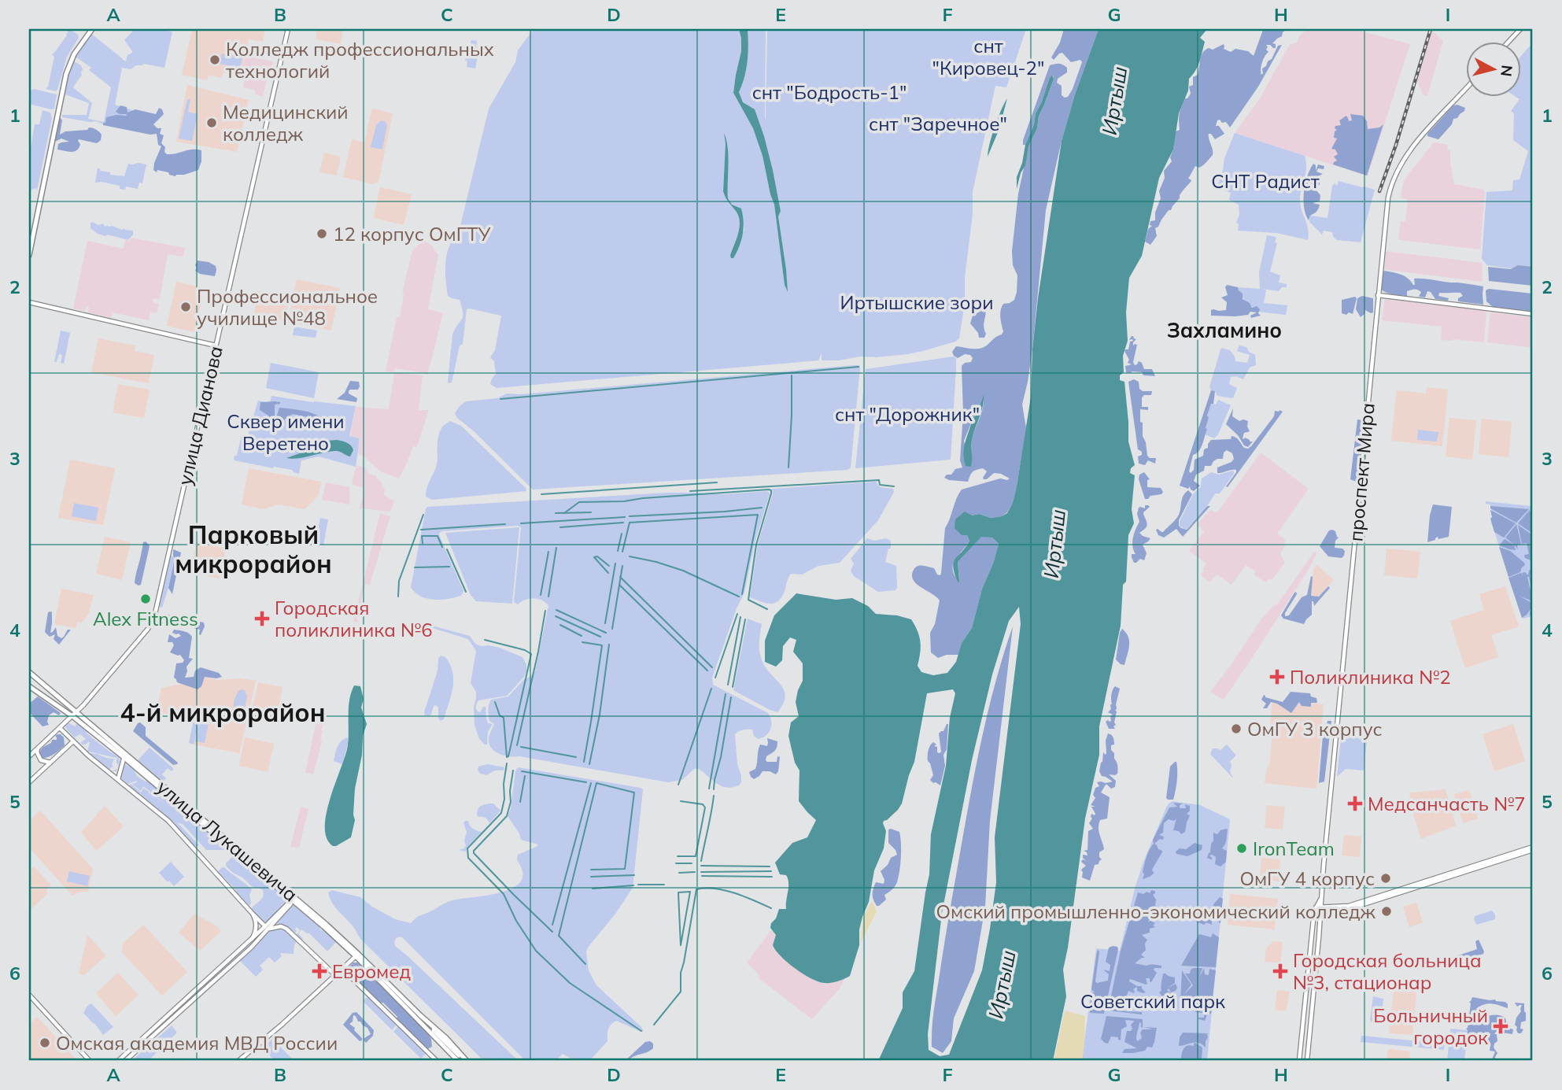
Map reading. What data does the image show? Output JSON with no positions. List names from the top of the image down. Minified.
{"streets":{"main road":["улица Дианова","проспект Мира","улица Лукашевича"]},"crossings":[["улица Дианова","улица Лукашевича"]],"districts":["Захламино","Парковый микрорайон","4-й микрорайон"],"water":["Иртыш"],"parks":["снт \"Кировец-2\"","снт \"Бодрость-1\"","снт \"Заречное\"","СНТ Радист","Иртышские зори","снт \"Дорожник\"","Сквер имени Веретено","Советский парк"],"places":{"other":["Колледж профессиональных технологий","Медицинский колледж","12 корпус ОмГТУ","Профессиональное училище №48","Alex Fitness","ОмГУ 3 корпус","IronTeam","ОмГУ 4 корпус","Омский промышленно-экономический колледж","Омская академия МВД России"],"health":["Городская поликлиника №6","Поликлиника №2","Медсанчасть №7","Евромед","Городская больница №3, стационар","Больничный городок"]},"north":"right","grid":{"columns":["A","B","C","D","E","F","G","H","I"],"rows":["1","2","3","4","5","6"]}}
